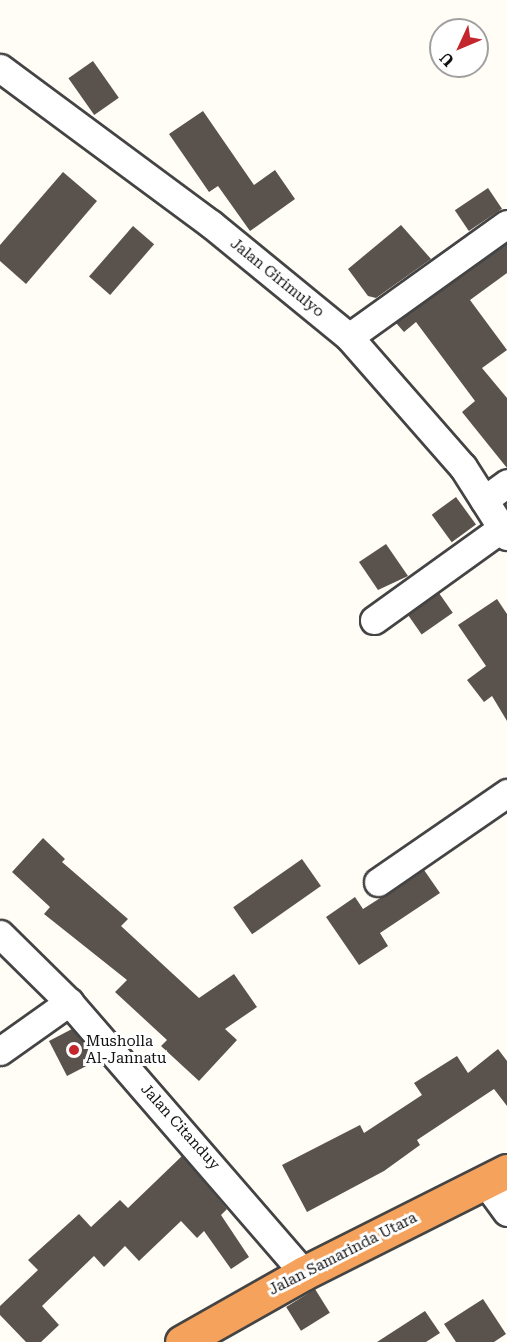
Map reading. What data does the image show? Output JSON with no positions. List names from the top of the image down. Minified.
{"streets":{"highway":["Jalan Samarinda Utara"],"street":["Jalan Girimulyo","Jalan Citanduy"]},"crossings":[["Jalan Citanduy","Jalan Samarinda Utara"]],"places":["Musholla Al-Jannatu"],"north":"bottom left"}
